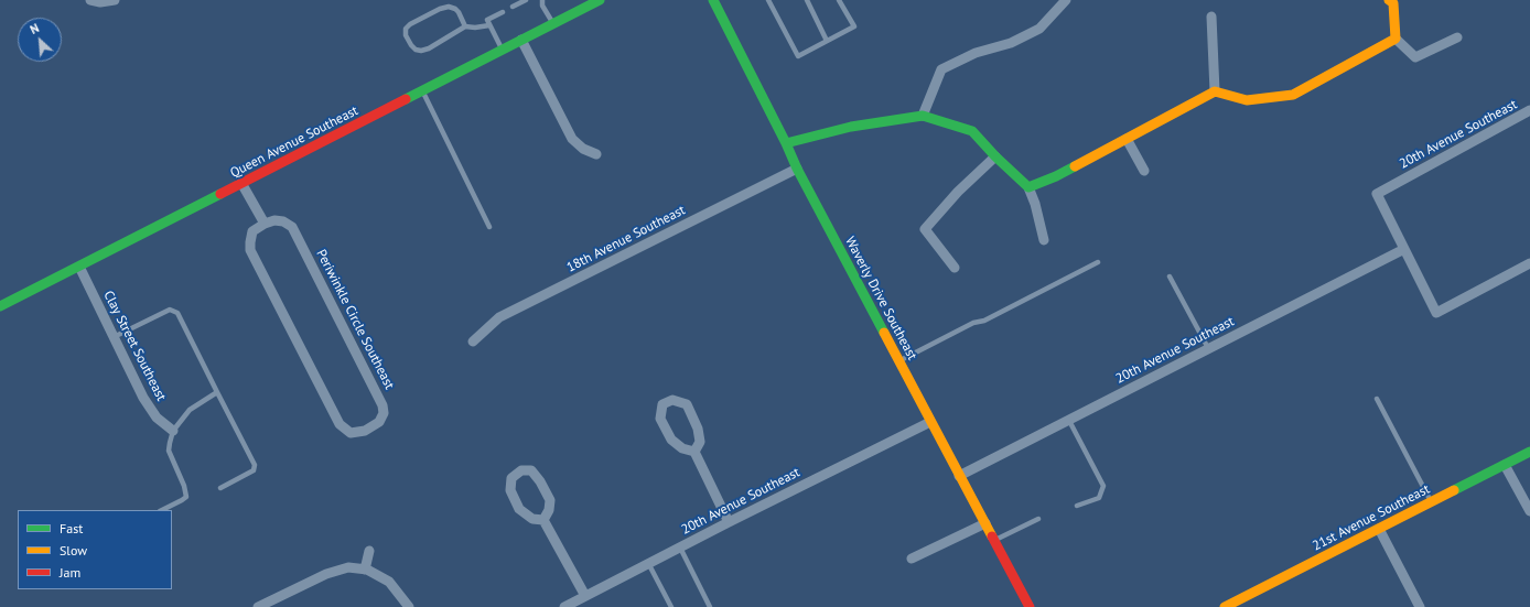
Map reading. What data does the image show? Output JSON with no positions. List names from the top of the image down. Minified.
{"streets":{"main road":["Queen Avenue Southeast","Waverly Drive Southeast","21st Avenue Southeast"],"street":["20th Avenue Southeast","18th Avenue Southeast","Periwinkle Circle Southeast","Clay Street Southeast"]},"crossings":[["20th Avenue Southeast","Waverly Drive Southeast"],["Queen Avenue Southeast","Clay Street Southeast"],["18th Avenue Southeast","Waverly Drive Southeast"]],"legend":["Fast","Slow","Jam"],"north":"top left"}
